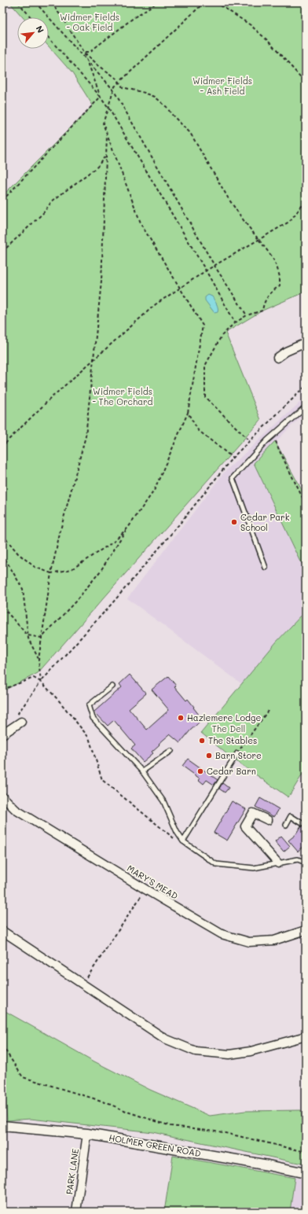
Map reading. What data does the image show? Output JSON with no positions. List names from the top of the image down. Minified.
{"streets":{"street":["MARY'S MEAD","HOLMER GREEN ROAD","PARK LANE"]},"crossings":[["HOLMER GREEN ROAD","PARK LANE"]],"parks":["Widmer Fields - Oak Field","Widmer Fields - Ash Field","Widmer Fields - The Orchard","The Dell"],"places":["Cedar Park School","Hazlemere Lodge","The Stables","Barn Store","Cedar Barn"],"north":"top right"}
